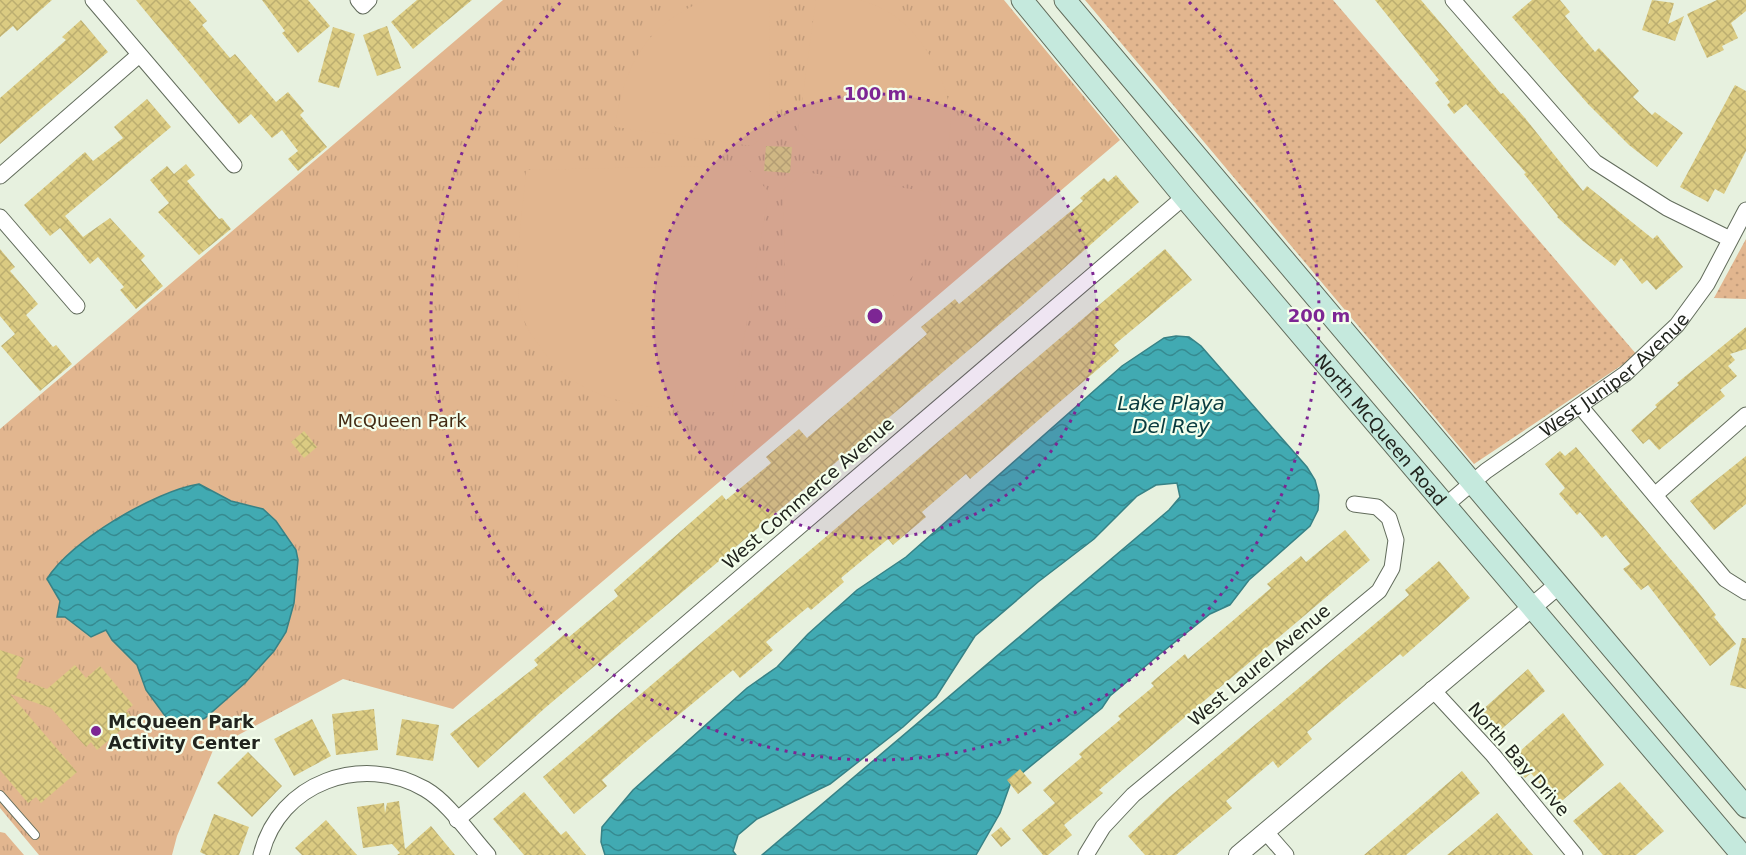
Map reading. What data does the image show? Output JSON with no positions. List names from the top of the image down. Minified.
{"streets":{"main road":["North McQueen Road"],"street":["West Juniper Avenue","West Commerce Avenue","West Laurel Avenue","North Bay Drive"]},"crossings":[["West Juniper Avenue","North McQueen Road"],["North McQueen Road","West Commerce Avenue"]],"water":["Lake Playa Del Rey"],"parks":["McQueen Park"],"places":["McQueen Park Activity Center"],"rings":["100 m","200 m"]}
